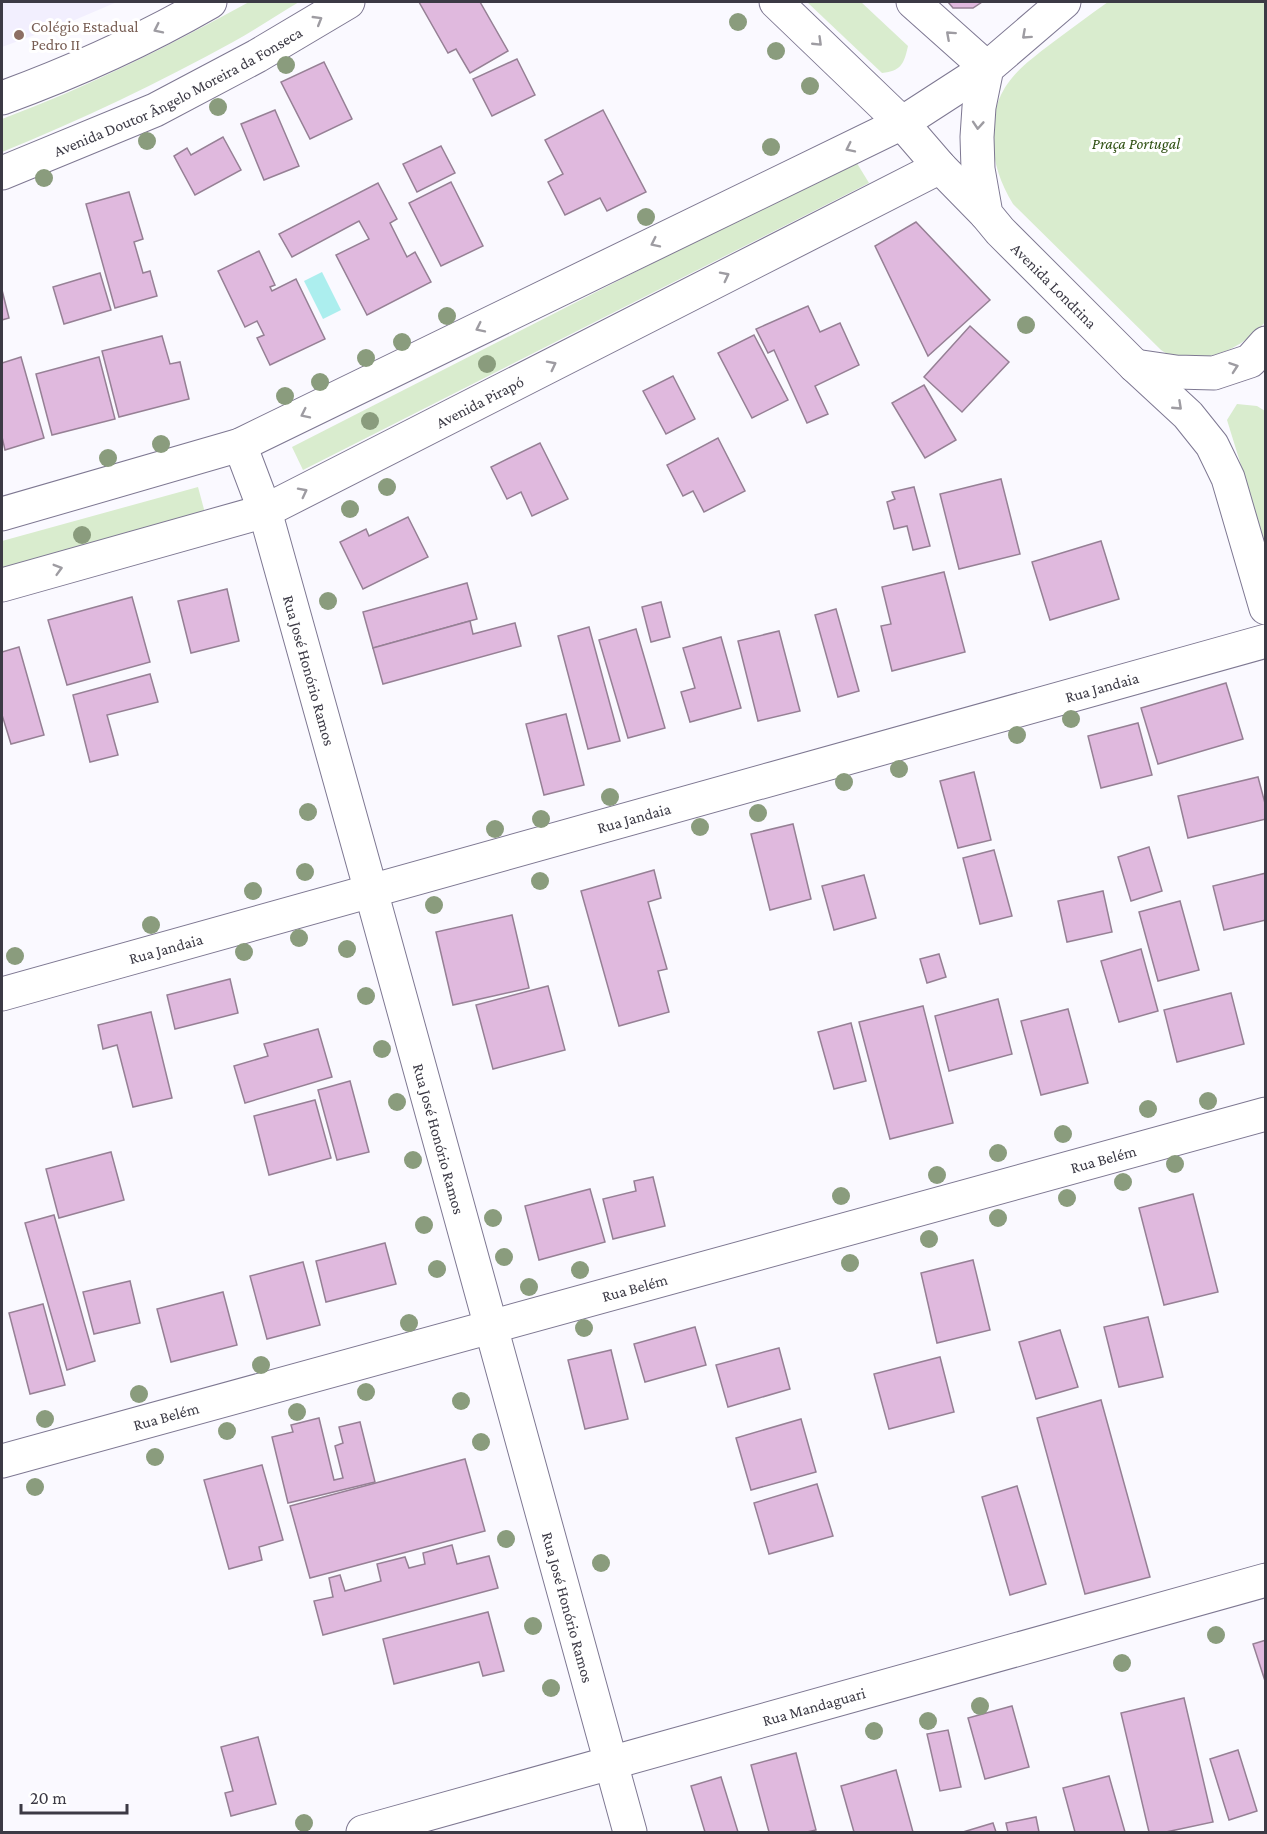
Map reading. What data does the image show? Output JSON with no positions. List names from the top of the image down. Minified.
{"streets":{"street":["Avenida Doutor Ângelo Moreira da Fonseca","Avenida Londrina","Avenida Pirapó","Rua José Honório Ramos","Rua Jandaia","Rua Belém","Rua Mandaguari"]},"crossings":[["Avenida Londrina","Avenida Pirapó"],["Avenida Pirapó","Rua José Honório Ramos"],["Rua José Honório Ramos","Rua Jandaia"],["Rua José Honório Ramos","Rua Belém"],["Rua José Honório Ramos","Rua Mandaguari"]],"one_way":["Avenida Londrina"],"parks":["Praça Portugal"],"places":["Colégio Estadual Pedro II"],"scale_bar":"20 m"}
